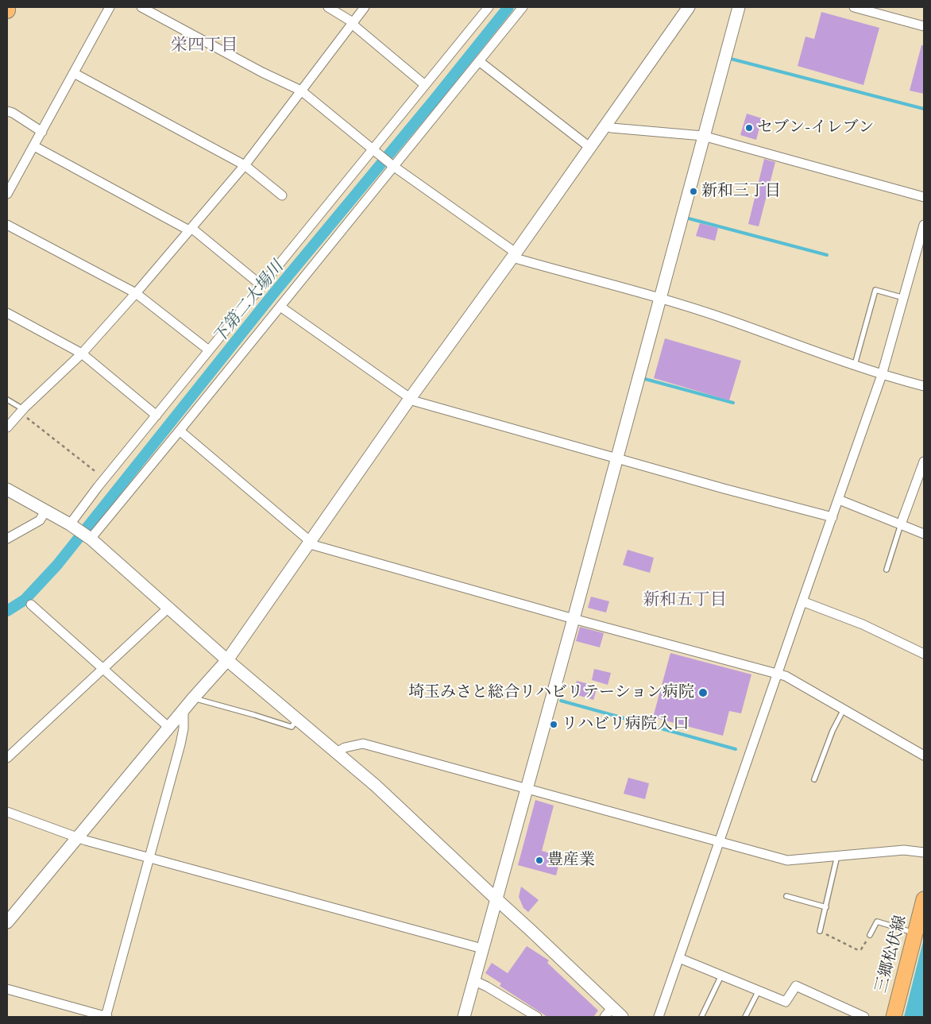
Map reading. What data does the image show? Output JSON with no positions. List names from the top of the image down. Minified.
{"streets":{"main road":["三郷松伏線"]},"districts":["栄四丁目","新和五丁目"],"water":["下第二大場川"],"places":["セブン-イレブン","新和三丁目","埼玉みさと総合リハビリテーション病院","リハビリ病院入口","豊産業"]}
